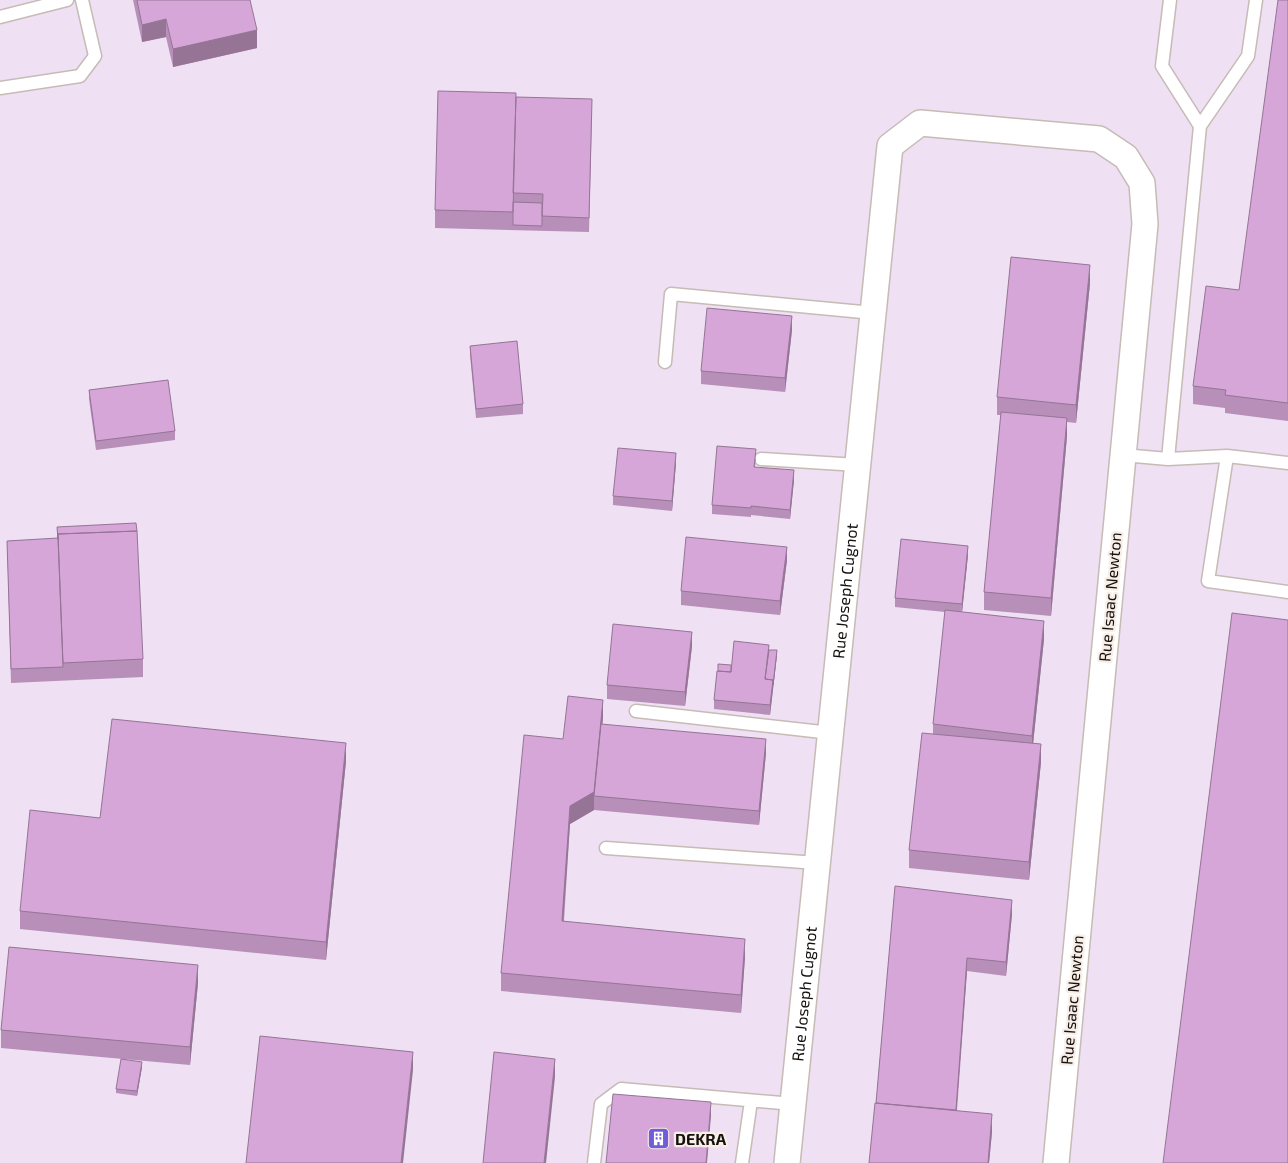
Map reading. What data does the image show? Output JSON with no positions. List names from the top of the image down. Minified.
{"streets":{"street":["Rue Joseph Cugnot","Rue Isaac Newton"]},"crossings":[["Rue Joseph Cugnot","Rue Isaac Newton"]],"places":{"building":["DEKRA"]}}
